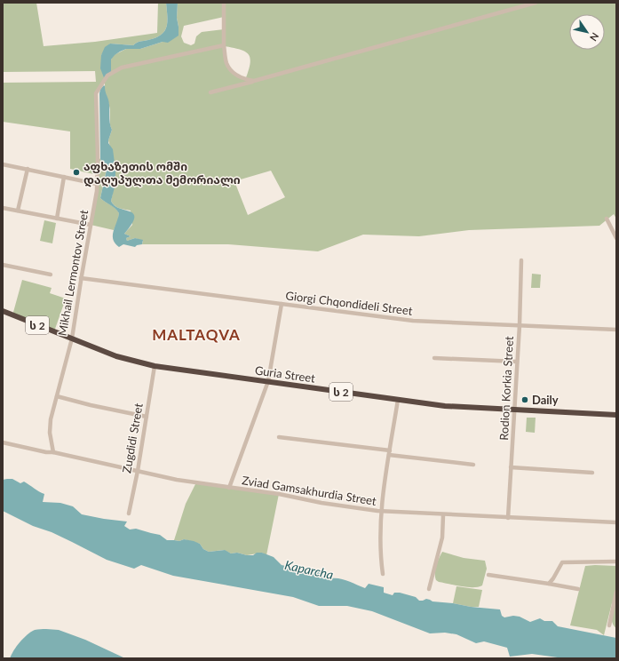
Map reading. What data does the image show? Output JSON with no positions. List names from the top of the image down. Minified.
{"streets":{"highway":["ს 2","Guria Street"],"street":["Mikhail Lermontov Street","Giorgi Chqondideli Street","Rodion Korkia Street","Zugdidi Street","Zviad Gamsakhurdia Street"]},"crossings":[["Mikhail Lermontov Street","Giorgi Chqondideli Street"],["Mikhail Lermontov Street","Guria Street"],["Mikhail Lermontov Street","Zviad Gamsakhurdia Street"],["Giorgi Chqondideli Street","Rodion Korkia Street"],["Guria Street","Rodion Korkia Street"],["Guria Street","Zugdidi Street"],["Rodion Korkia Street","Zviad Gamsakhurdia Street"],["Zugdidi Street","Zviad Gamsakhurdia Street"]],"districts":["MALTAQVA"],"water":["Kaparcha"],"places":["აფხაზეთის ომში დაღუპულთა მემორიალი","Daily"],"north":"bottom right"}
